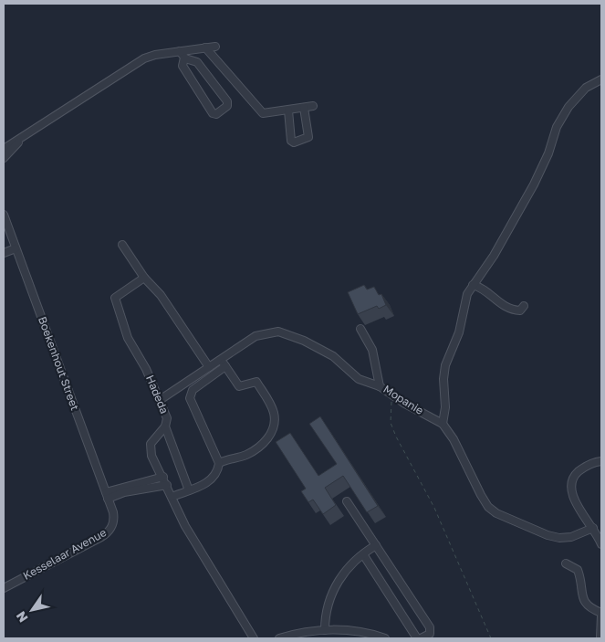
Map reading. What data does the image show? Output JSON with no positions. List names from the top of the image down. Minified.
{"streets":{"street":["Boekenhout Street","Hadeda","Mopanie","Kesselaar Avenue"]},"crossings":[["Boekenhout Street","Kesselaar Avenue"],["Hadeda","Mopanie"]],"north":"bottom left"}
